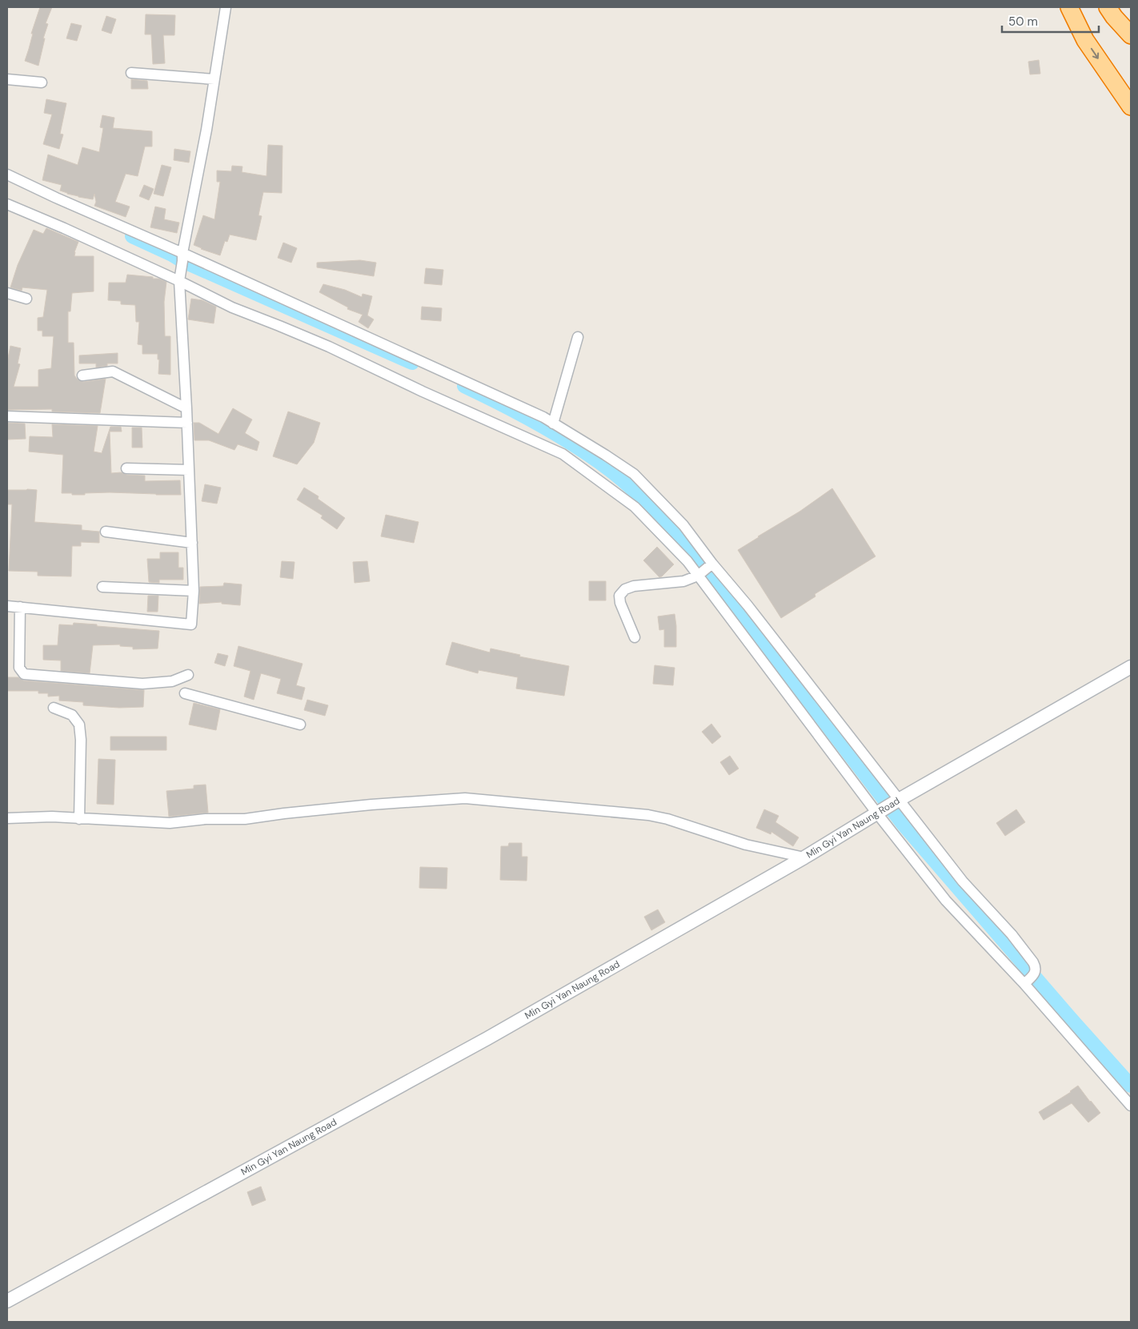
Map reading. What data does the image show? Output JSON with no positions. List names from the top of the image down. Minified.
{"streets":{"street":["Min Gyi Yan Naung Road"]},"scale_bar":"50 m"}
